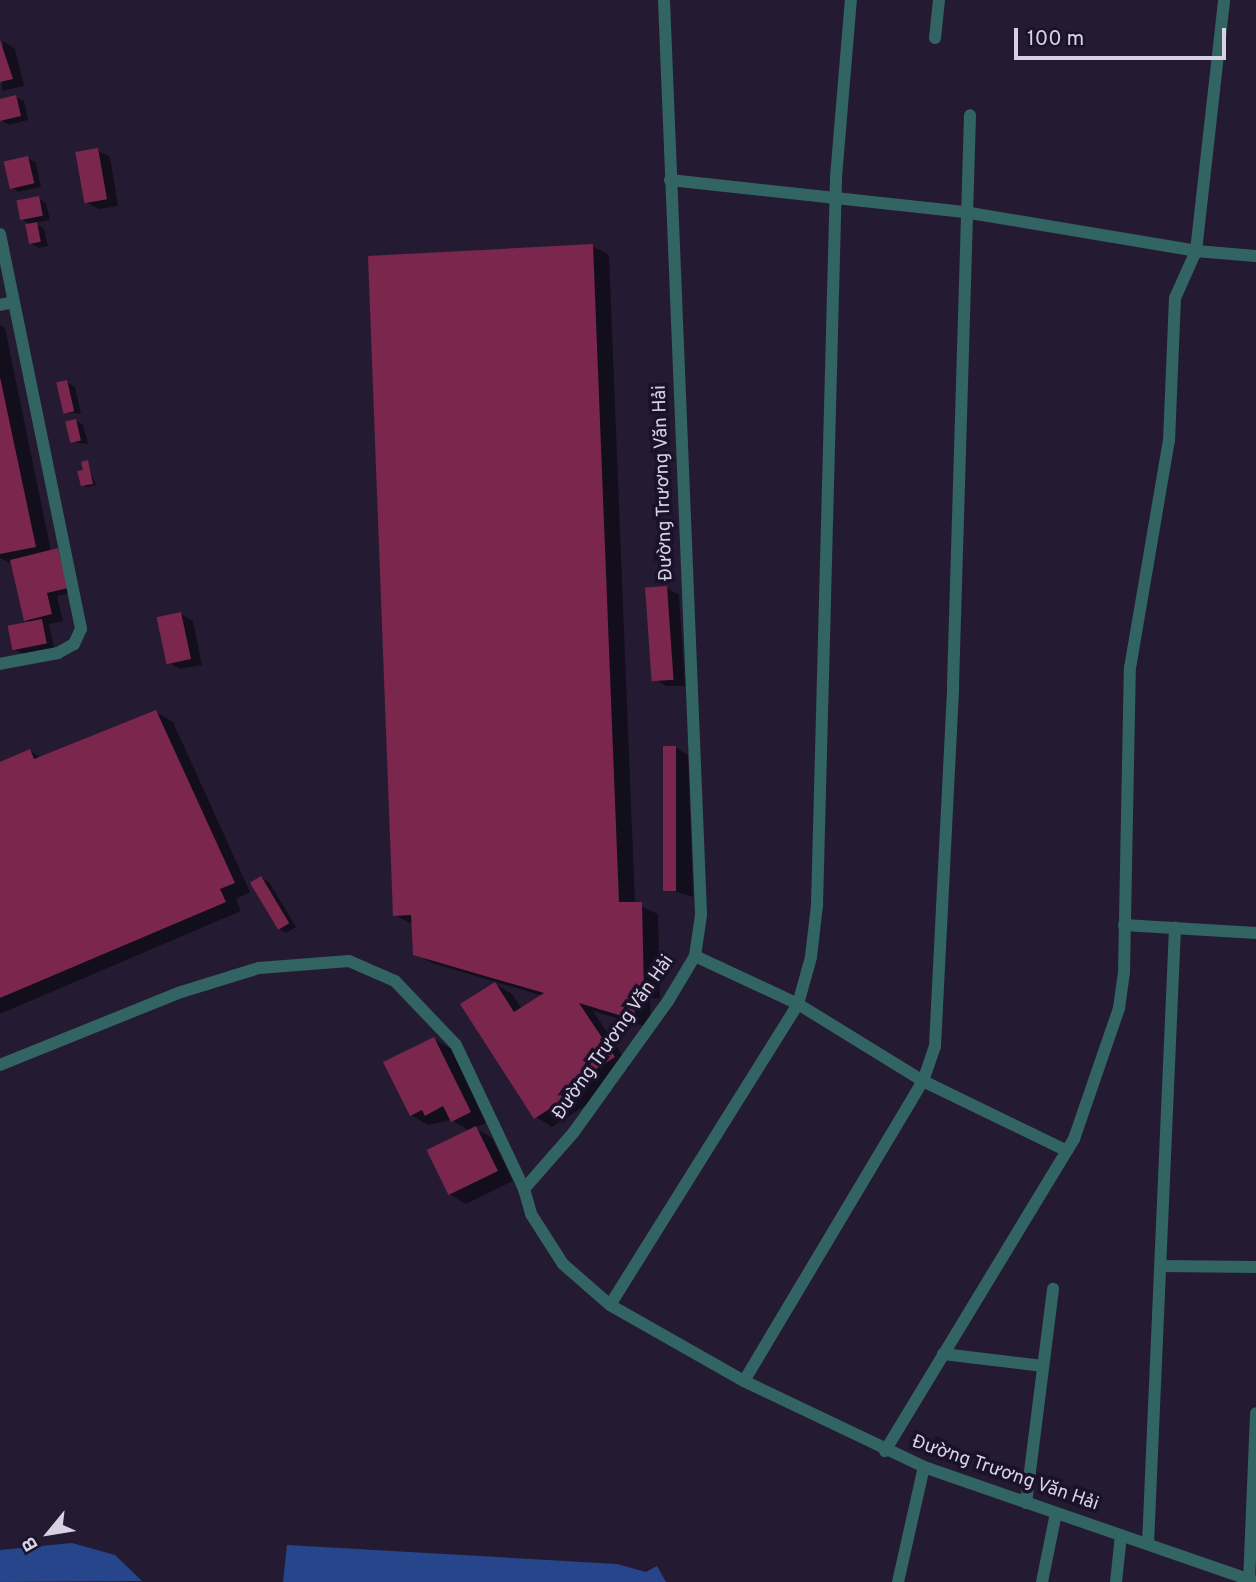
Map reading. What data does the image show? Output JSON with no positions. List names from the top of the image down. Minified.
{"streets":{"street":["Đường Trương Văn Hải"]},"scale_bar":"100 m","north":"bottom left"}
